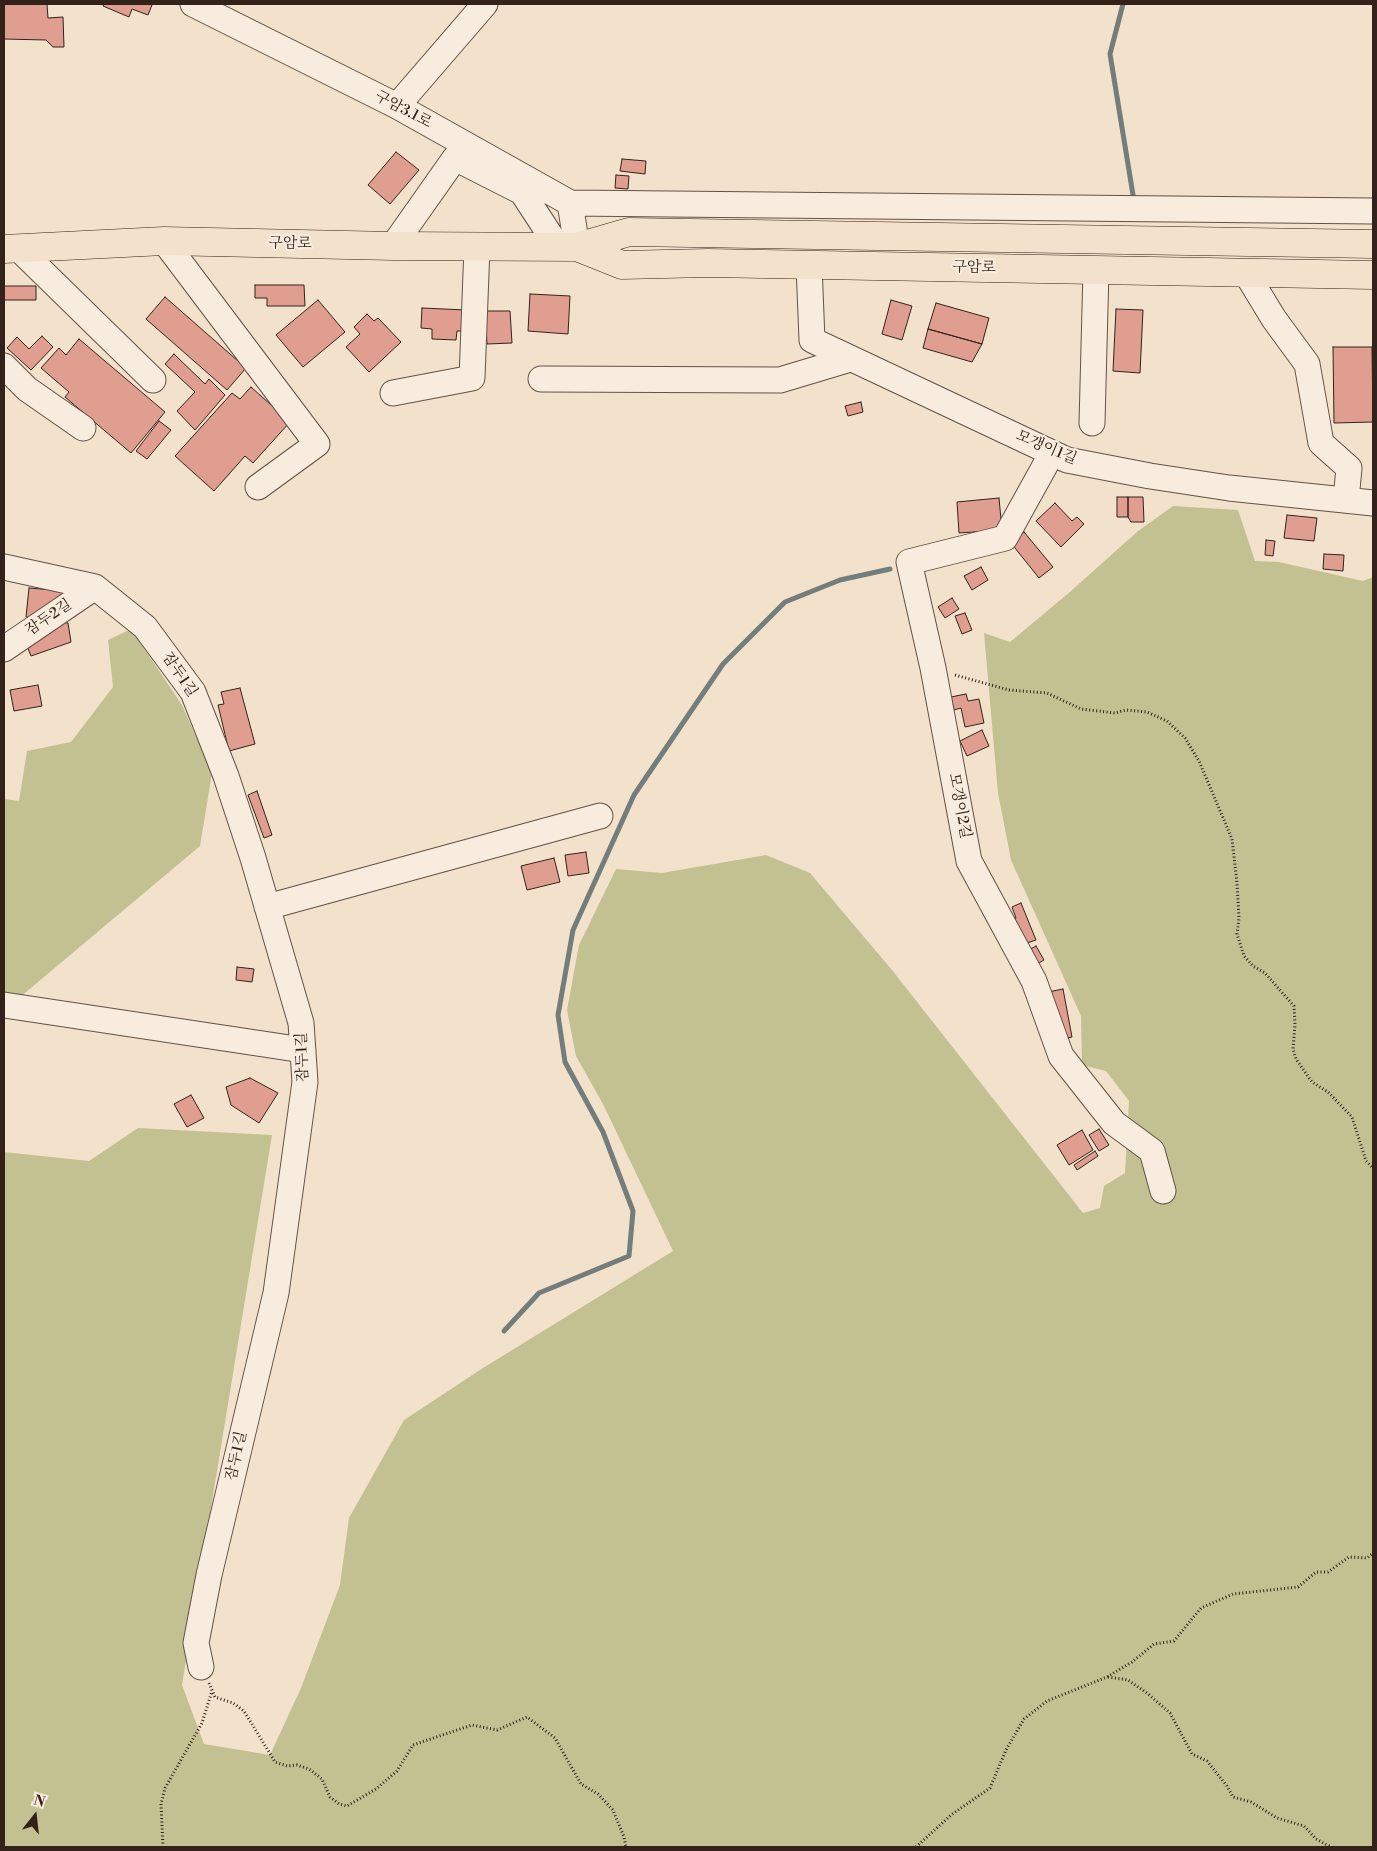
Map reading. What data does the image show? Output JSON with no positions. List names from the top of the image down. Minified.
{"streets":{"main road":["구암로"],"street":["구암3.1로","모갱이1길","잠두2길","잠두1길","모갱이2길"]},"crossings":[["구암로","모갱이1길"],["모갱이1길","모갱이2길"],["잠두2길","잠두1길"]],"north":"top"}
